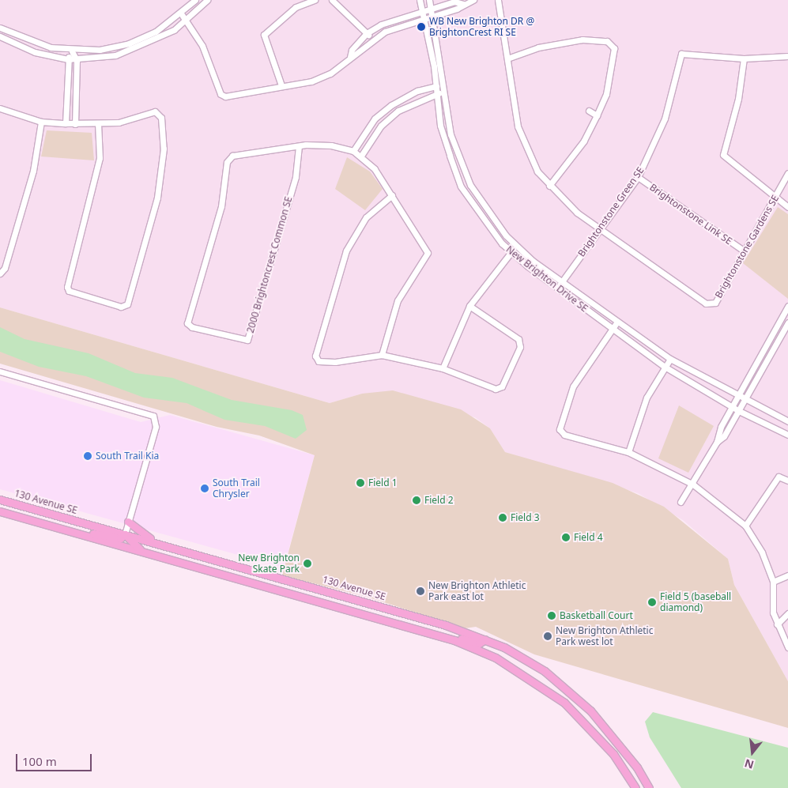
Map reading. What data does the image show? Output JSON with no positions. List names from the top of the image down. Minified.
{"streets":{"main road":["130 Avenue SE"],"street":["Brightonstone Green SE","Brightonstone Link SE","Brightonstone Gardens SE","2000 Brightoncrest Common SE","New Brighton Drive SE"]},"crossings":[["Brightonstone Green SE","Brightonstone Link SE"],["Brightonstone Green SE","Brightonstone Gardens SE"],["Brightonstone Green SE","New Brighton Drive SE"],["Brightonstone Link SE","Brightonstone Gardens SE"]],"places":["WB New Brighton DR @ BrightonCrest RI SE","South Trail Kia","Field 1","South Trail Chrysler","Field 2","Field 3","Field 4","New Brighton Skate Park","New Brighton Athletic Park east lot","Field 5 (baseball diamond)","Basketball Court","New Brighton Athletic Park west lot"],"scale_bar":"100 m","north":"bottom"}
